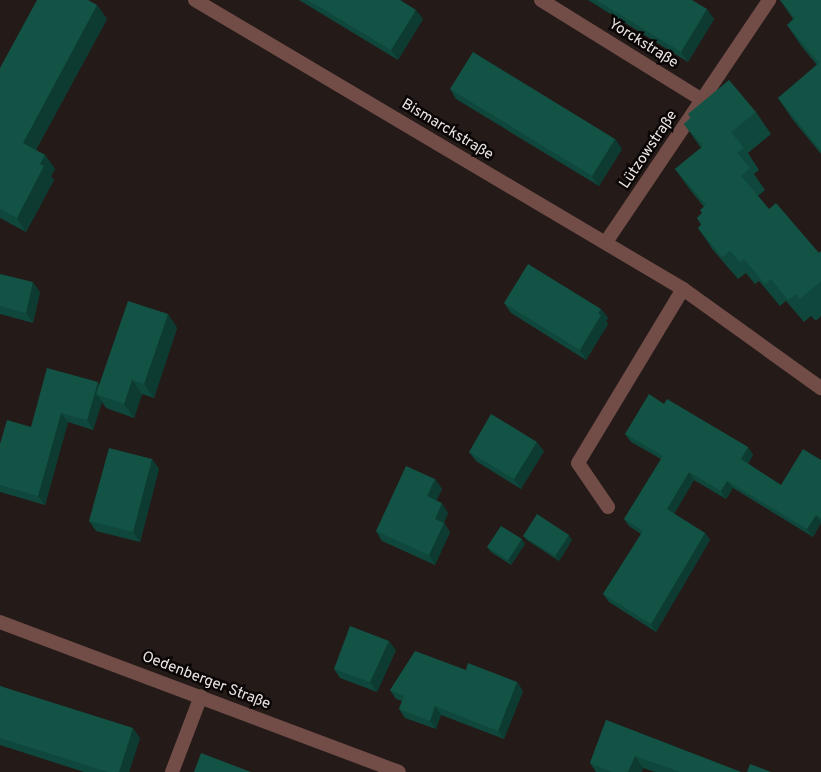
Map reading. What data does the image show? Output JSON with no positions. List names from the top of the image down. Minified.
{"streets":{"street":["Yorckstraße","Bismarckstraße","Lützowstraße","Oedenberger Straße"]},"crossings":[["Yorckstraße","Lützowstraße"],["Bismarckstraße","Lützowstraße"]]}
